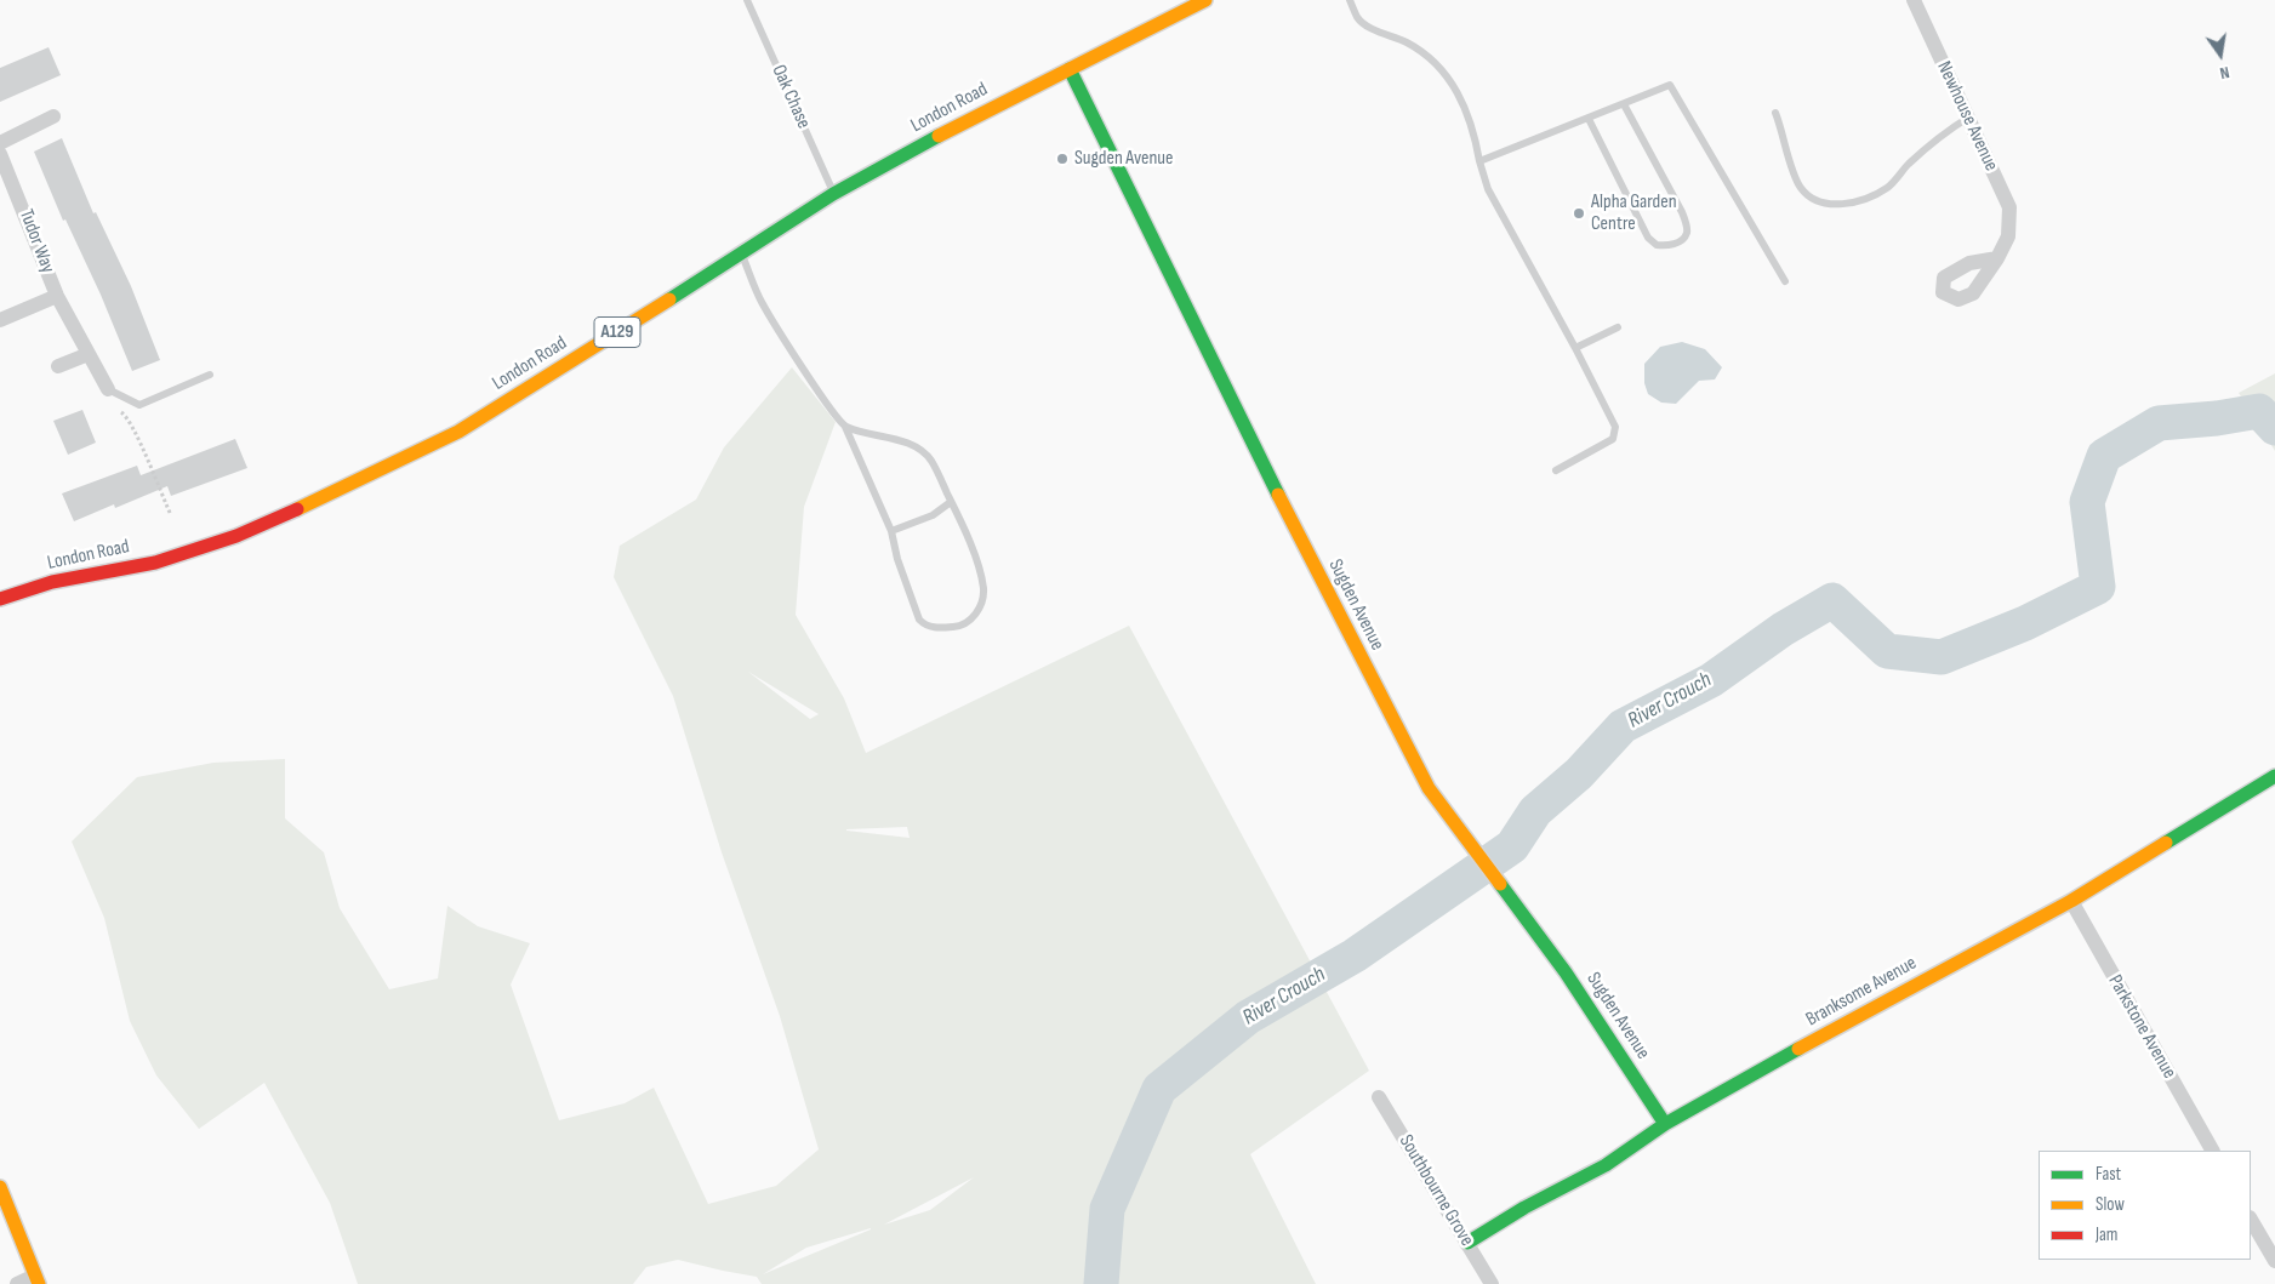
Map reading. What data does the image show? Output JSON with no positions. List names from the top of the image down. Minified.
{"streets":{"street":["London Road","Newhouse Avenue","Tudor Way","A129","Sugden Avenue","Branksome Avenue","Parkstone Avenue","Southbourne Grove"],"lane":["Oak Chase"]},"crossings":[["Oak Chase","London Road"],["London Road","Sugden Avenue"],["Sugden Avenue","Branksome Avenue"],["Branksome Avenue","Parkstone Avenue"],["Branksome Avenue","Southbourne Grove"]],"water":["River Crouch"],"places":["Sugden Avenue","Alpha Garden Centre"],"legend":["Fast","Slow","Jam"],"north":"bottom"}
